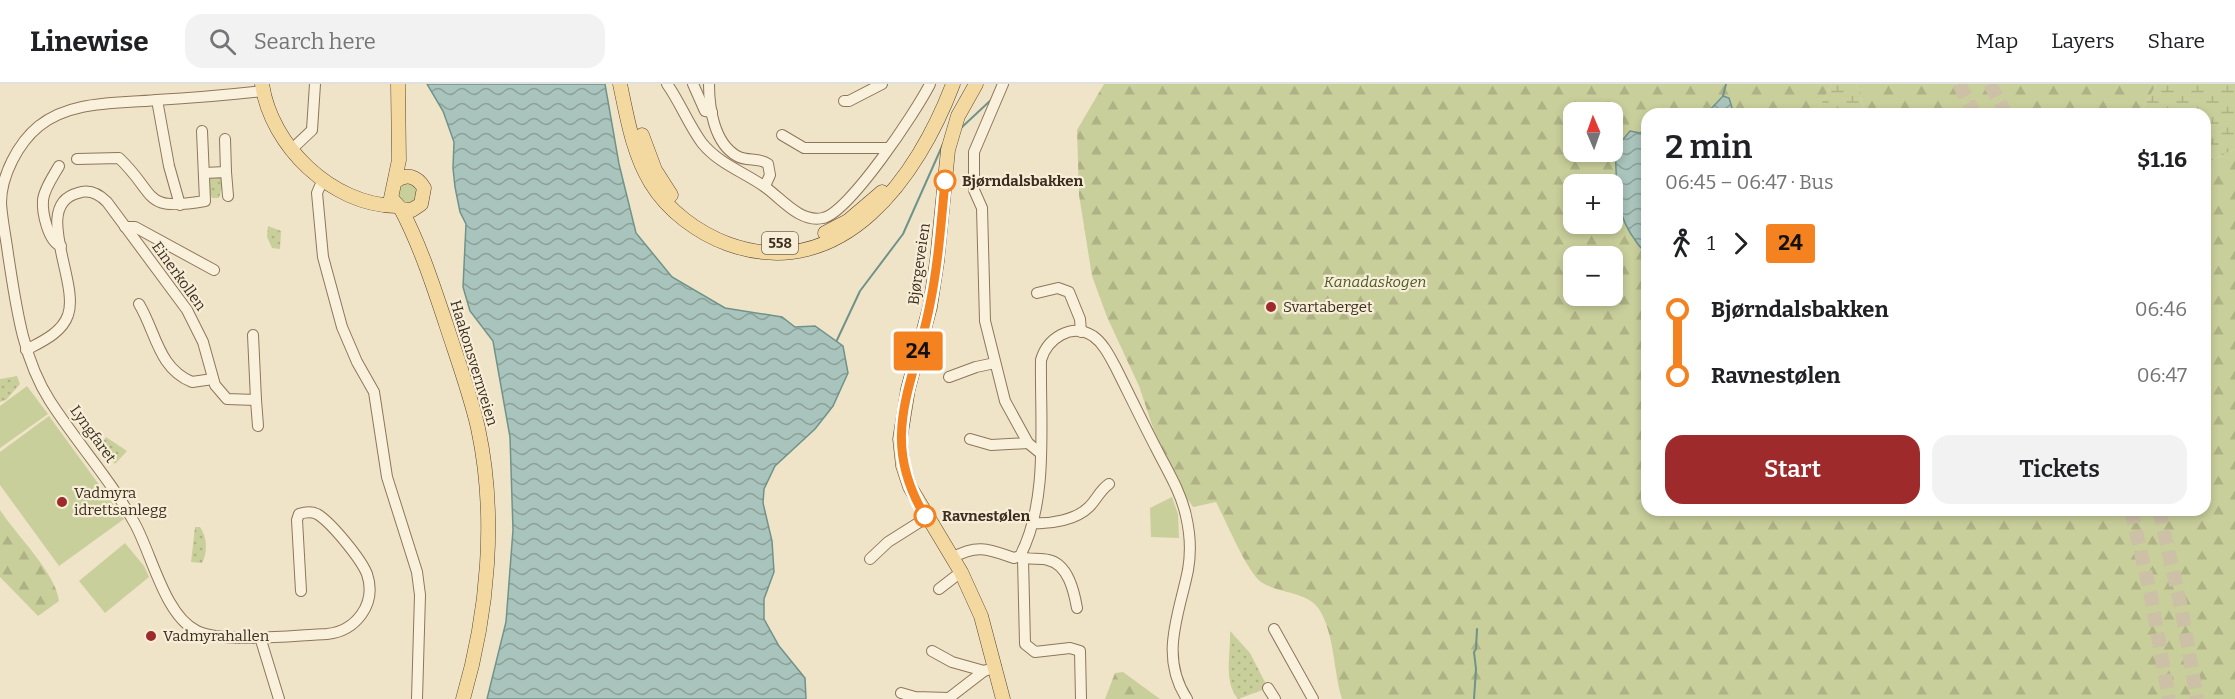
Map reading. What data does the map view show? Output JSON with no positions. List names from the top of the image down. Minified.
{"streets":{"main road":["558","Bjørgeveien","Haakonsvernveien"],"street":["Einerkollen","Lyngfaret"]},"crossings":[["Einerkollen","Lyngfaret"]],"parks":["Kanadaskogen"],"places":["Bjørndalsbakken","Svartaberget","Vadmyra idrettsanlegg","Ravnestølen","Vadmyrahallen"],"lines":["bus line 24"],"north":"top","page":{"header":"Linewise","search":"Search here","nav":["Map","Layers","Share"],"on_map":"24","map_buttons":["+","−"],"heading":["2 min","06:45 – 06:47 · Bus","$1.16"],"legs":["1","24"],"list":[{"name":"Bjørndalsbakken","value":"06:46"},{"name":"Ravnestølen","value":"06:47"}],"buttons":["Start","Tickets"]}}
